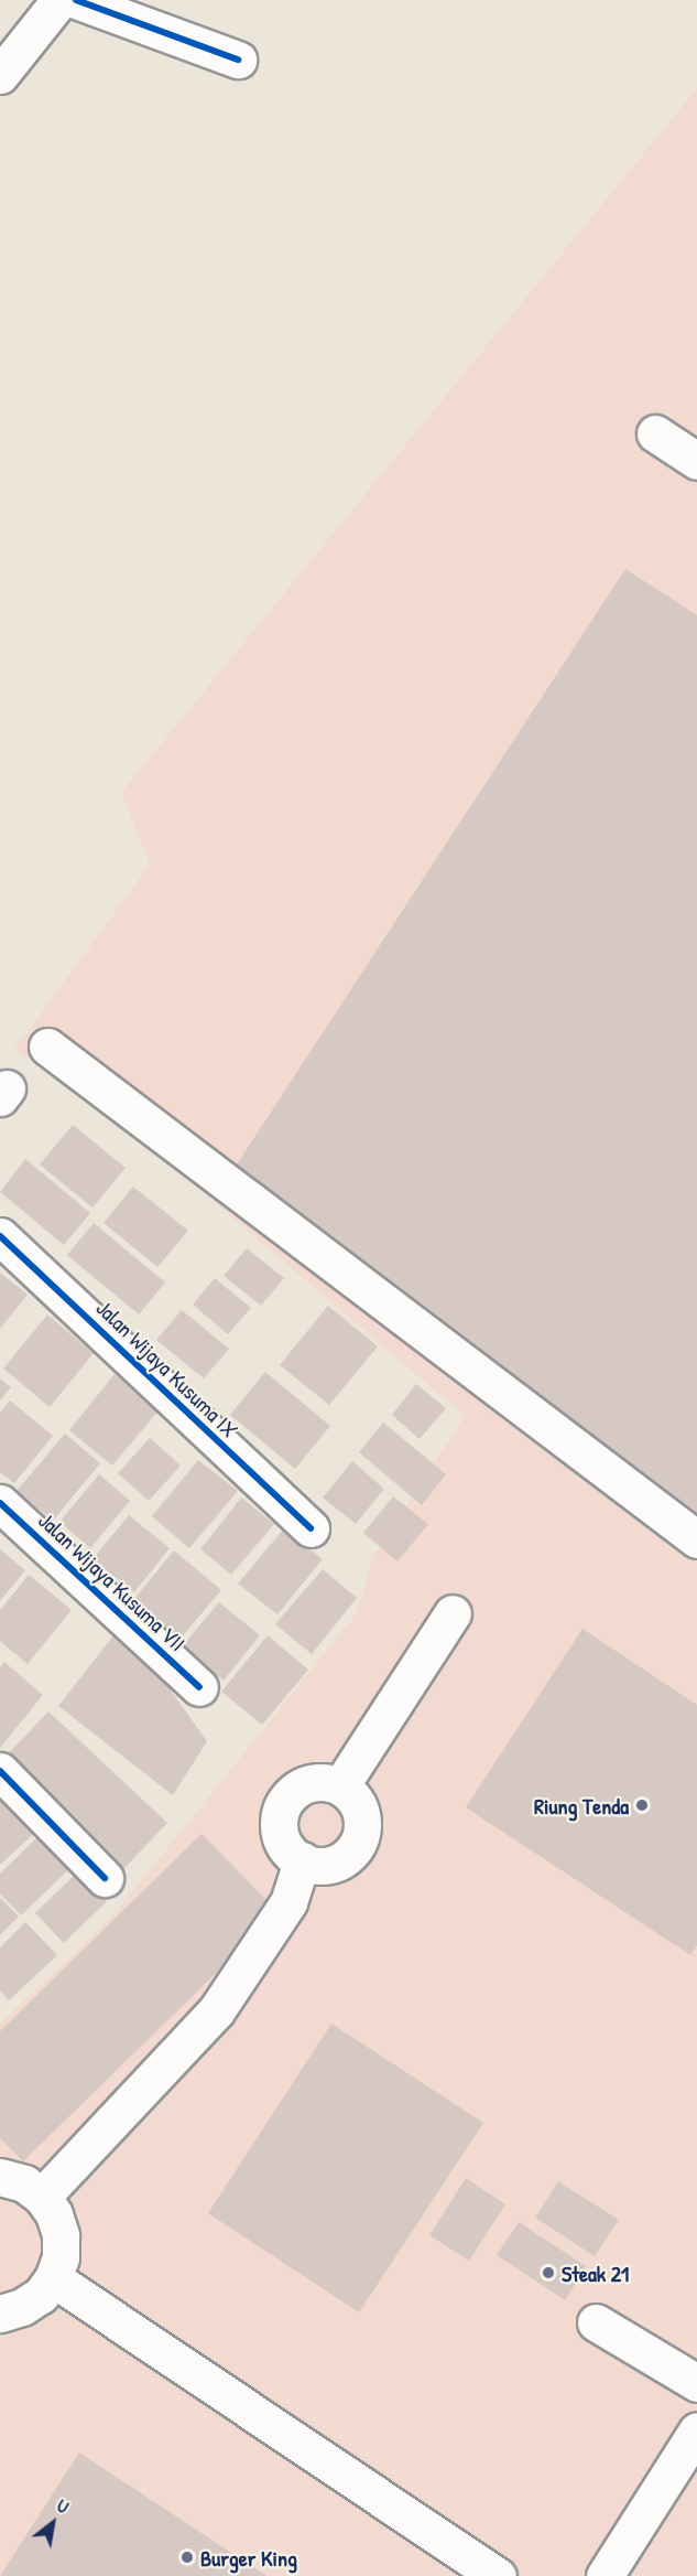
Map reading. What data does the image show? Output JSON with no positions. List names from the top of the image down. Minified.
{"streets":{"street":["Jalan Wijaya Kusuma IX","Jalan Wijaya Kusuma VII"]},"places":["Riung Tenda","Steak 21","Burger King"],"north":"top right"}
